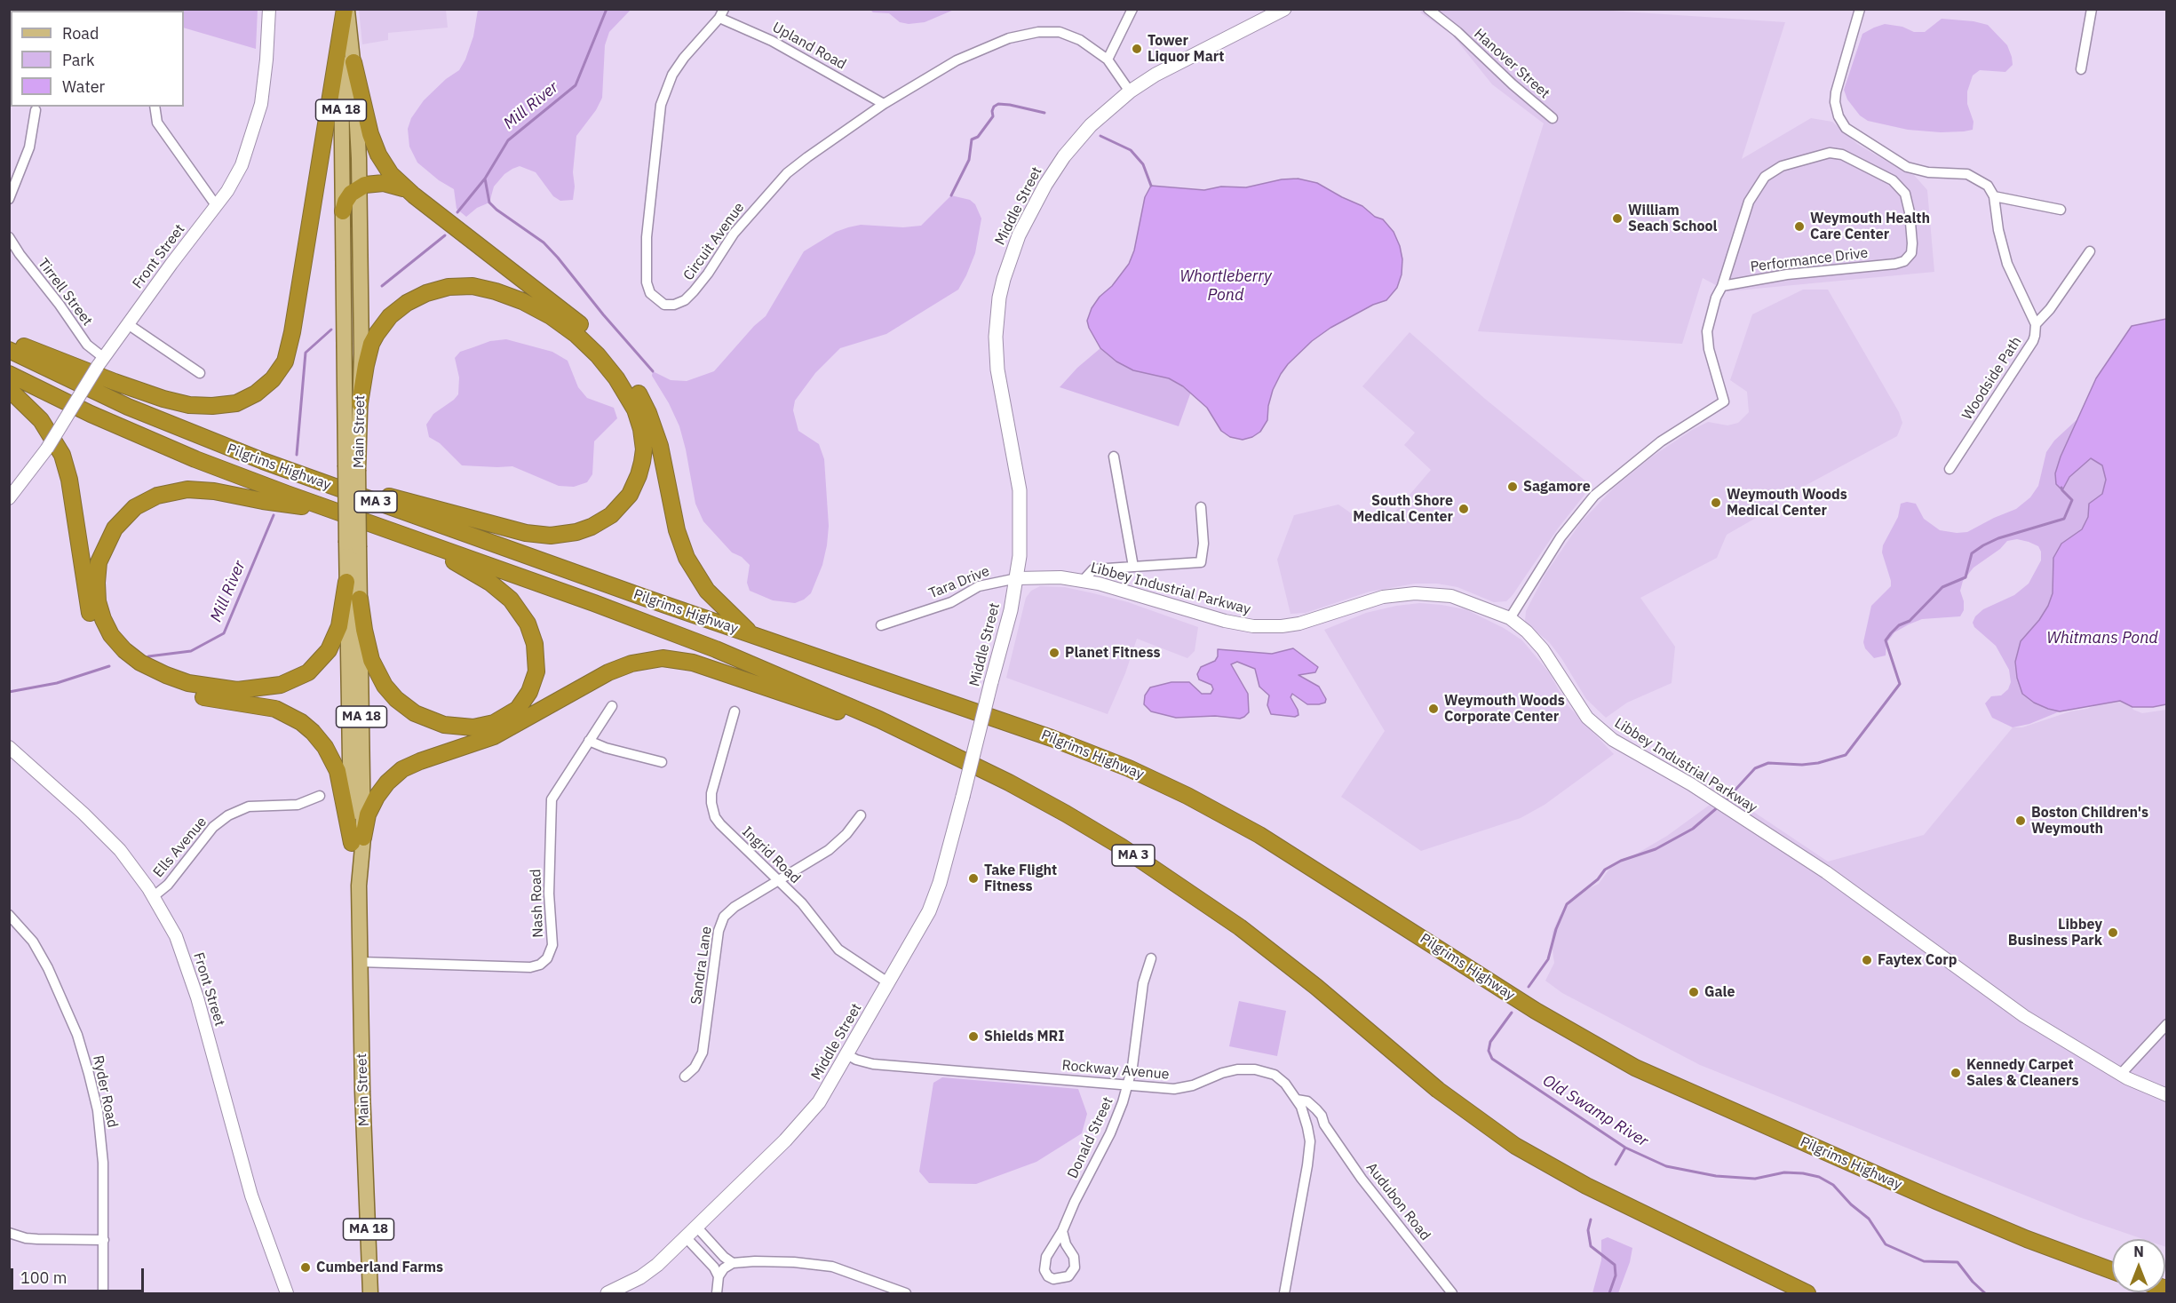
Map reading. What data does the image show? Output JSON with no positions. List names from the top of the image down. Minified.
{"streets":{"highway":["Pilgrims Highway","MA 3"],"main road":["MA 18","Middle Street","Main Street"],"street":["Upland Road","Hanover Street","Circuit Avenue","Front Street","Performance Drive","Tirrell Street","Woodside Path","Tara Drive","Libbey Industrial Parkway","Ells Avenue","Ingrid Road","Nash Road","Sandra Lane","Rockway Avenue","Ryder Road","Donald Street","Audubon Road"]},"crossings":[["Upland Road","Circuit Avenue"],["Middle Street","Circuit Avenue"],["Middle Street","Tara Drive"],["Middle Street","Libbey Industrial Parkway"],["Middle Street","Ingrid Road"],["Middle Street","Rockway Avenue"],["Front Street","Tirrell Street"],["Front Street","Ells Avenue"],["Performance Drive","Libbey Industrial Parkway"],["Main Street","Nash Road"],["Tara Drive","Libbey Industrial Parkway"],["Ingrid Road","Sandra Lane"],["Rockway Avenue","Donald Street"],["Rockway Avenue","Audubon Road"]],"water":["Mill River","Whortleberry Pond","Whitmans Pond","Old Swamp River"],"places":["Tower Liquor Mart","William Seach School","Weymouth Health Care Center","Sagamore","Weymouth Woods Medical Center","South Shore Medical Center","Planet Fitness","Weymouth Woods Corporate Center","Boston Children's Weymouth","Take Flight Fitness","Libbey Business Park","Faytex Corp","Gale","Shields MRI","Kennedy Carpet Sales & Cleaners","Cumberland Farms"],"legend":["Road","Park","Water"],"scale_bar":"100 m","north":"top"}
